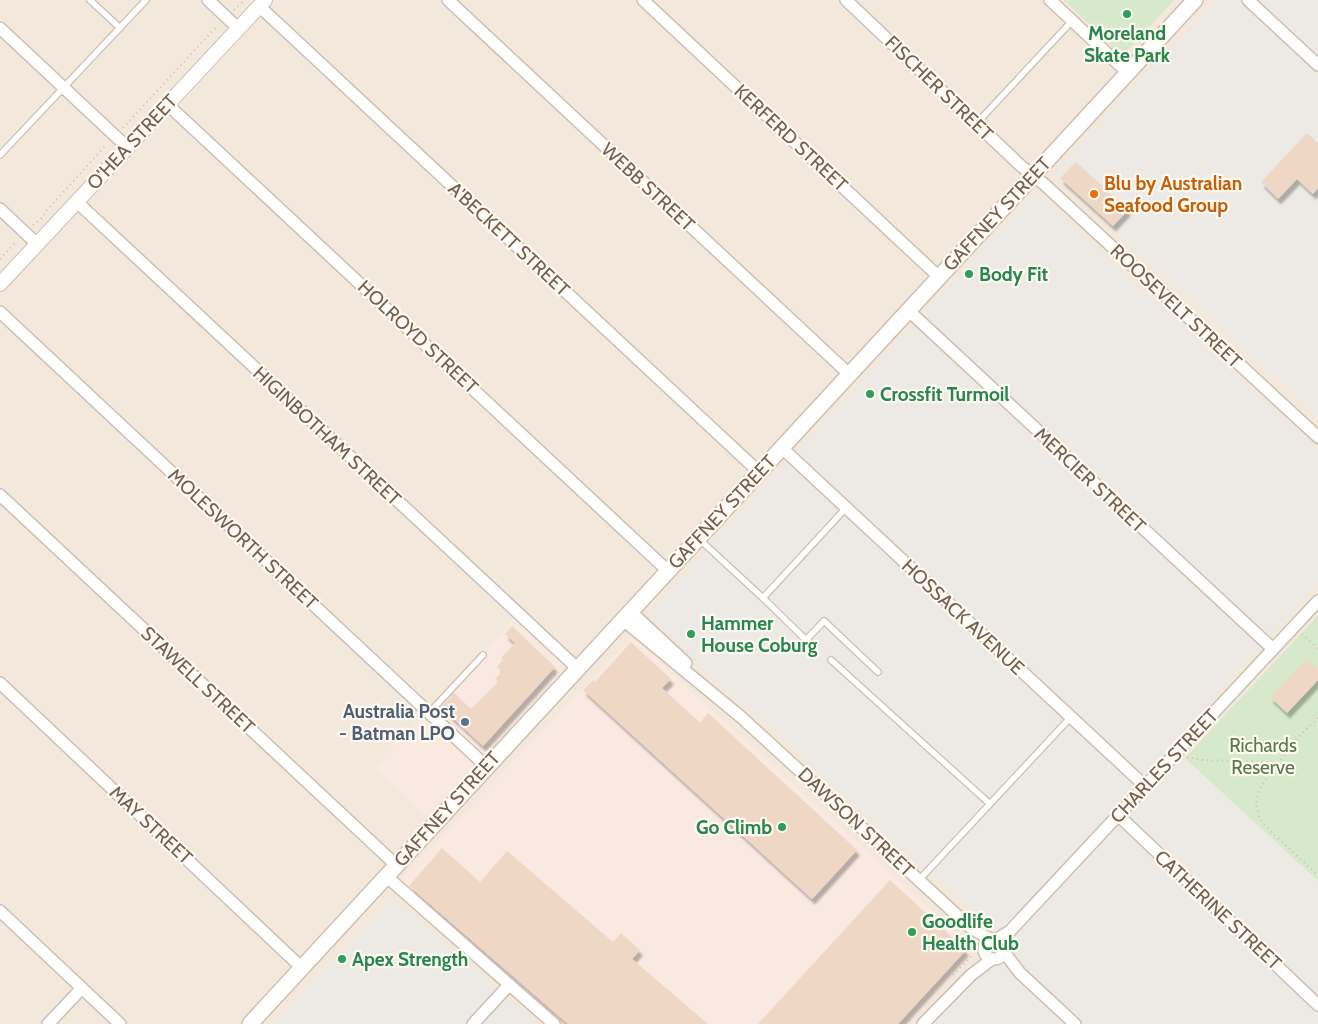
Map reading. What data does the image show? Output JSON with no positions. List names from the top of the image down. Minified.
{"streets":{"main road":["GAFFNEY STREET"],"street":["FISCHER STREET","KERFERD STREET","O'HEA STREET","WEBB STREET","A'BECKETT STREET","ROOSEVELT STREET","HOLROYD STREET","HIGINBOTHAM STREET","MERCIER STREET","MOLESWORTH STREET","HOSSACK AVENUE","STAWELL STREET","CHARLES STREET","DAWSON STREET","MAY STREET","CATHERINE STREET"]},"crossings":[["FISCHER STREET","GAFFNEY STREET"],["FISCHER STREET","ROOSEVELT STREET"],["KERFERD STREET","GAFFNEY STREET"],["O'HEA STREET","A'BECKETT STREET"],["O'HEA STREET","HOLROYD STREET"],["O'HEA STREET","HIGINBOTHAM STREET"],["WEBB STREET","GAFFNEY STREET"],["GAFFNEY STREET","A'BECKETT STREET"],["GAFFNEY STREET","ROOSEVELT STREET"],["GAFFNEY STREET","HOLROYD STREET"],["GAFFNEY STREET","HIGINBOTHAM STREET"],["GAFFNEY STREET","MERCIER STREET"],["GAFFNEY STREET","MOLESWORTH STREET"],["GAFFNEY STREET","HOSSACK AVENUE"],["GAFFNEY STREET","STAWELL STREET"],["GAFFNEY STREET","DAWSON STREET"],["GAFFNEY STREET","MAY STREET"],["MERCIER STREET","CHARLES STREET"],["HOSSACK AVENUE","CHARLES STREET"],["CHARLES STREET","DAWSON STREET"],["CHARLES STREET","CATHERINE STREET"]],"parks":["Richards Reserve"],"places":["Moreland Skate Park","Blu by Australian Seafood Group","Body Fit","Crossfit Turmoil","Hammer House Coburg","Australia Post - Batman LPO","Go Climb","Goodlife Health Club","Apex Strength"]}
